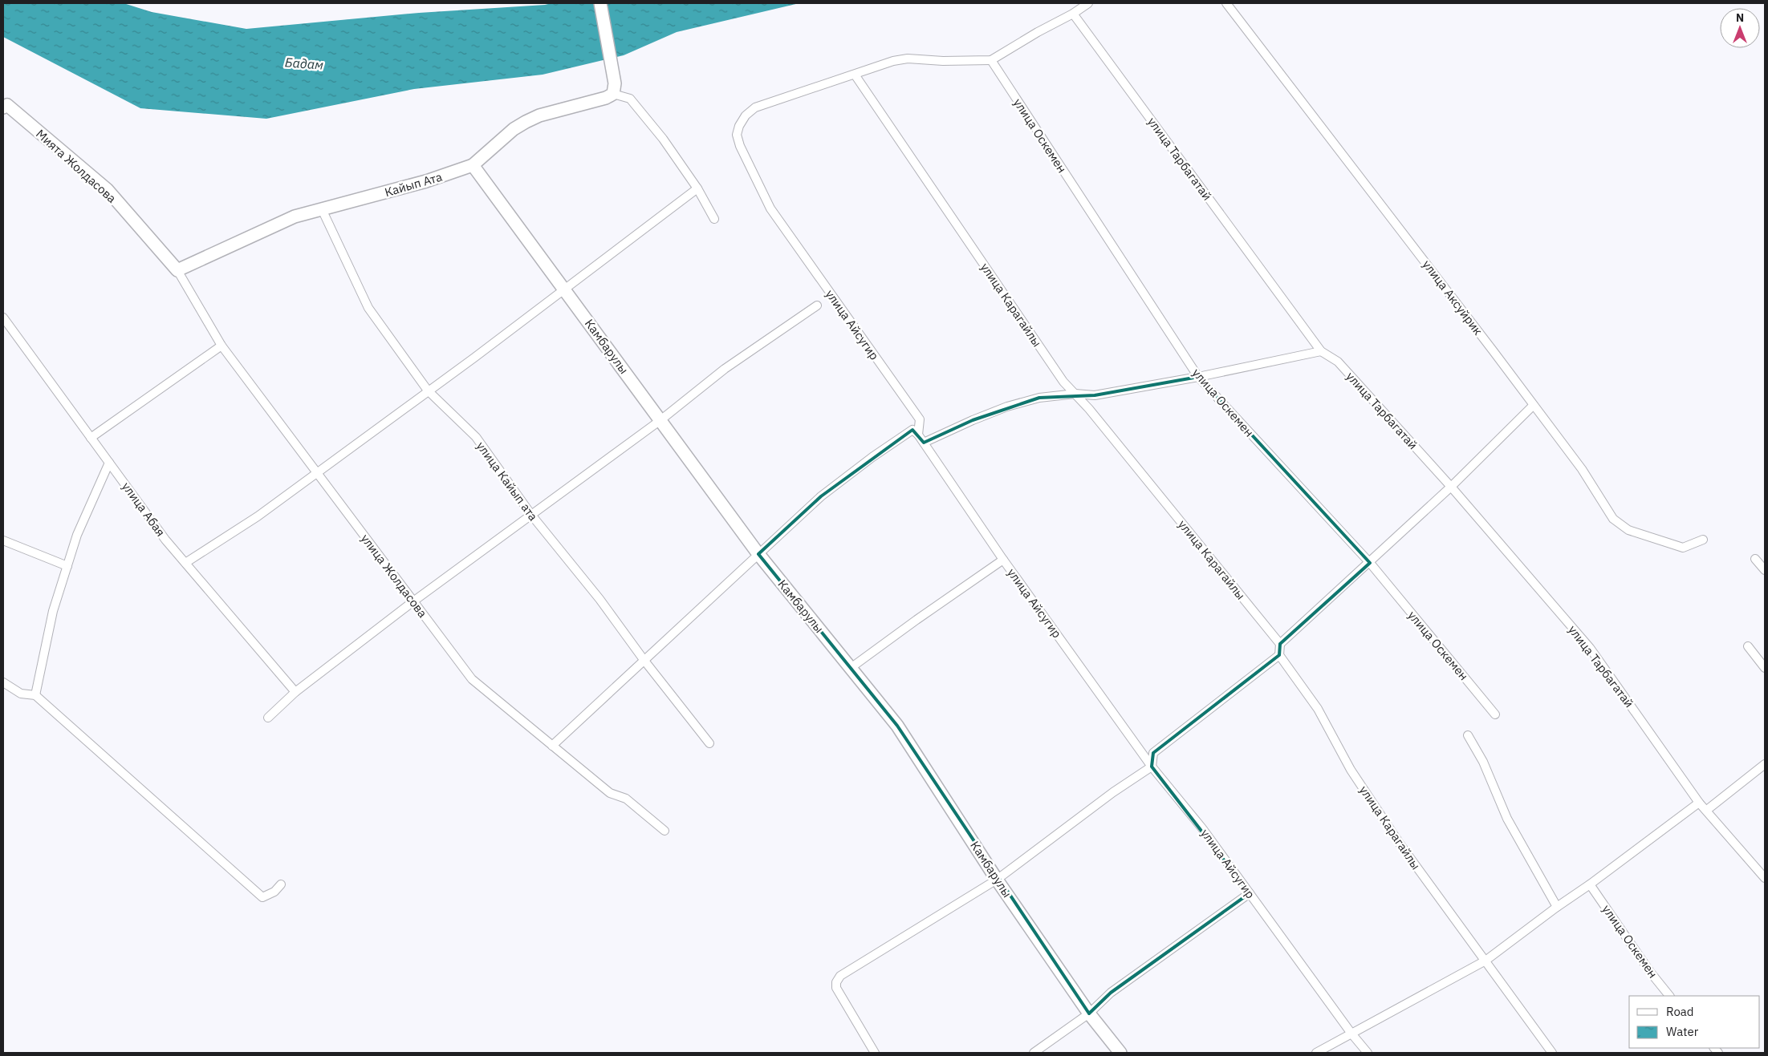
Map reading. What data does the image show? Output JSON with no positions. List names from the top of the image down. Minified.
{"streets":{"street":["улица Оскемен","улица Тарбагатай","Мията Жолдасова","Кайып Ата","улица Аксуйрик","улица Карагайлы","улица Айсугир","Камбарулы","улица Кайып ата","улица Абая","улица Жолдасова"]},"crossings":[["Мията Жолдасова","Кайып Ата"],["Мията Жолдасова","улица Жолдасова"],["Кайып Ата","Камбарулы"],["Кайып Ата","улица Кайып ата"],["Кайып Ата","улица Жолдасова"],["улица Карагайлы","улица Айсугир"]],"water":["Бадам"],"legend":["Road","Water"],"north":"top"}
